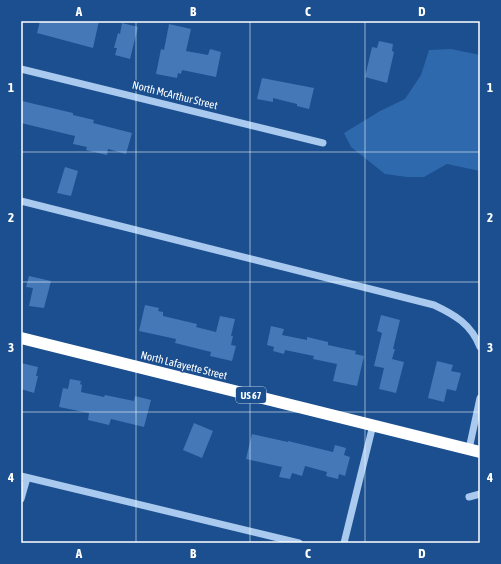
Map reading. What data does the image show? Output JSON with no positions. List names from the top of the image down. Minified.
{"streets":{"highway":["North Lafayette Street","US 67"],"street":["North McArthur Street"]},"grid":{"columns":["A","B","C","D"],"rows":["1","2","3","4"]}}
